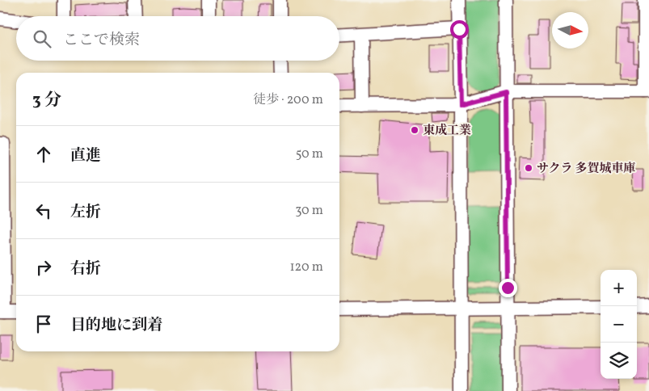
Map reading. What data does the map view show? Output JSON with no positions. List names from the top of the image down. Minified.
{"places":["東成工業","サクラ 多賀城車庫"],"north":"right","page":{"search":"ここで検索","heading":["3 分","徒歩 · 200 m"],"list":[["直進","50 m"],["左折","30 m"],["右折","120 m"],"目的地に到着"],"map_buttons":["+","−"]}}
